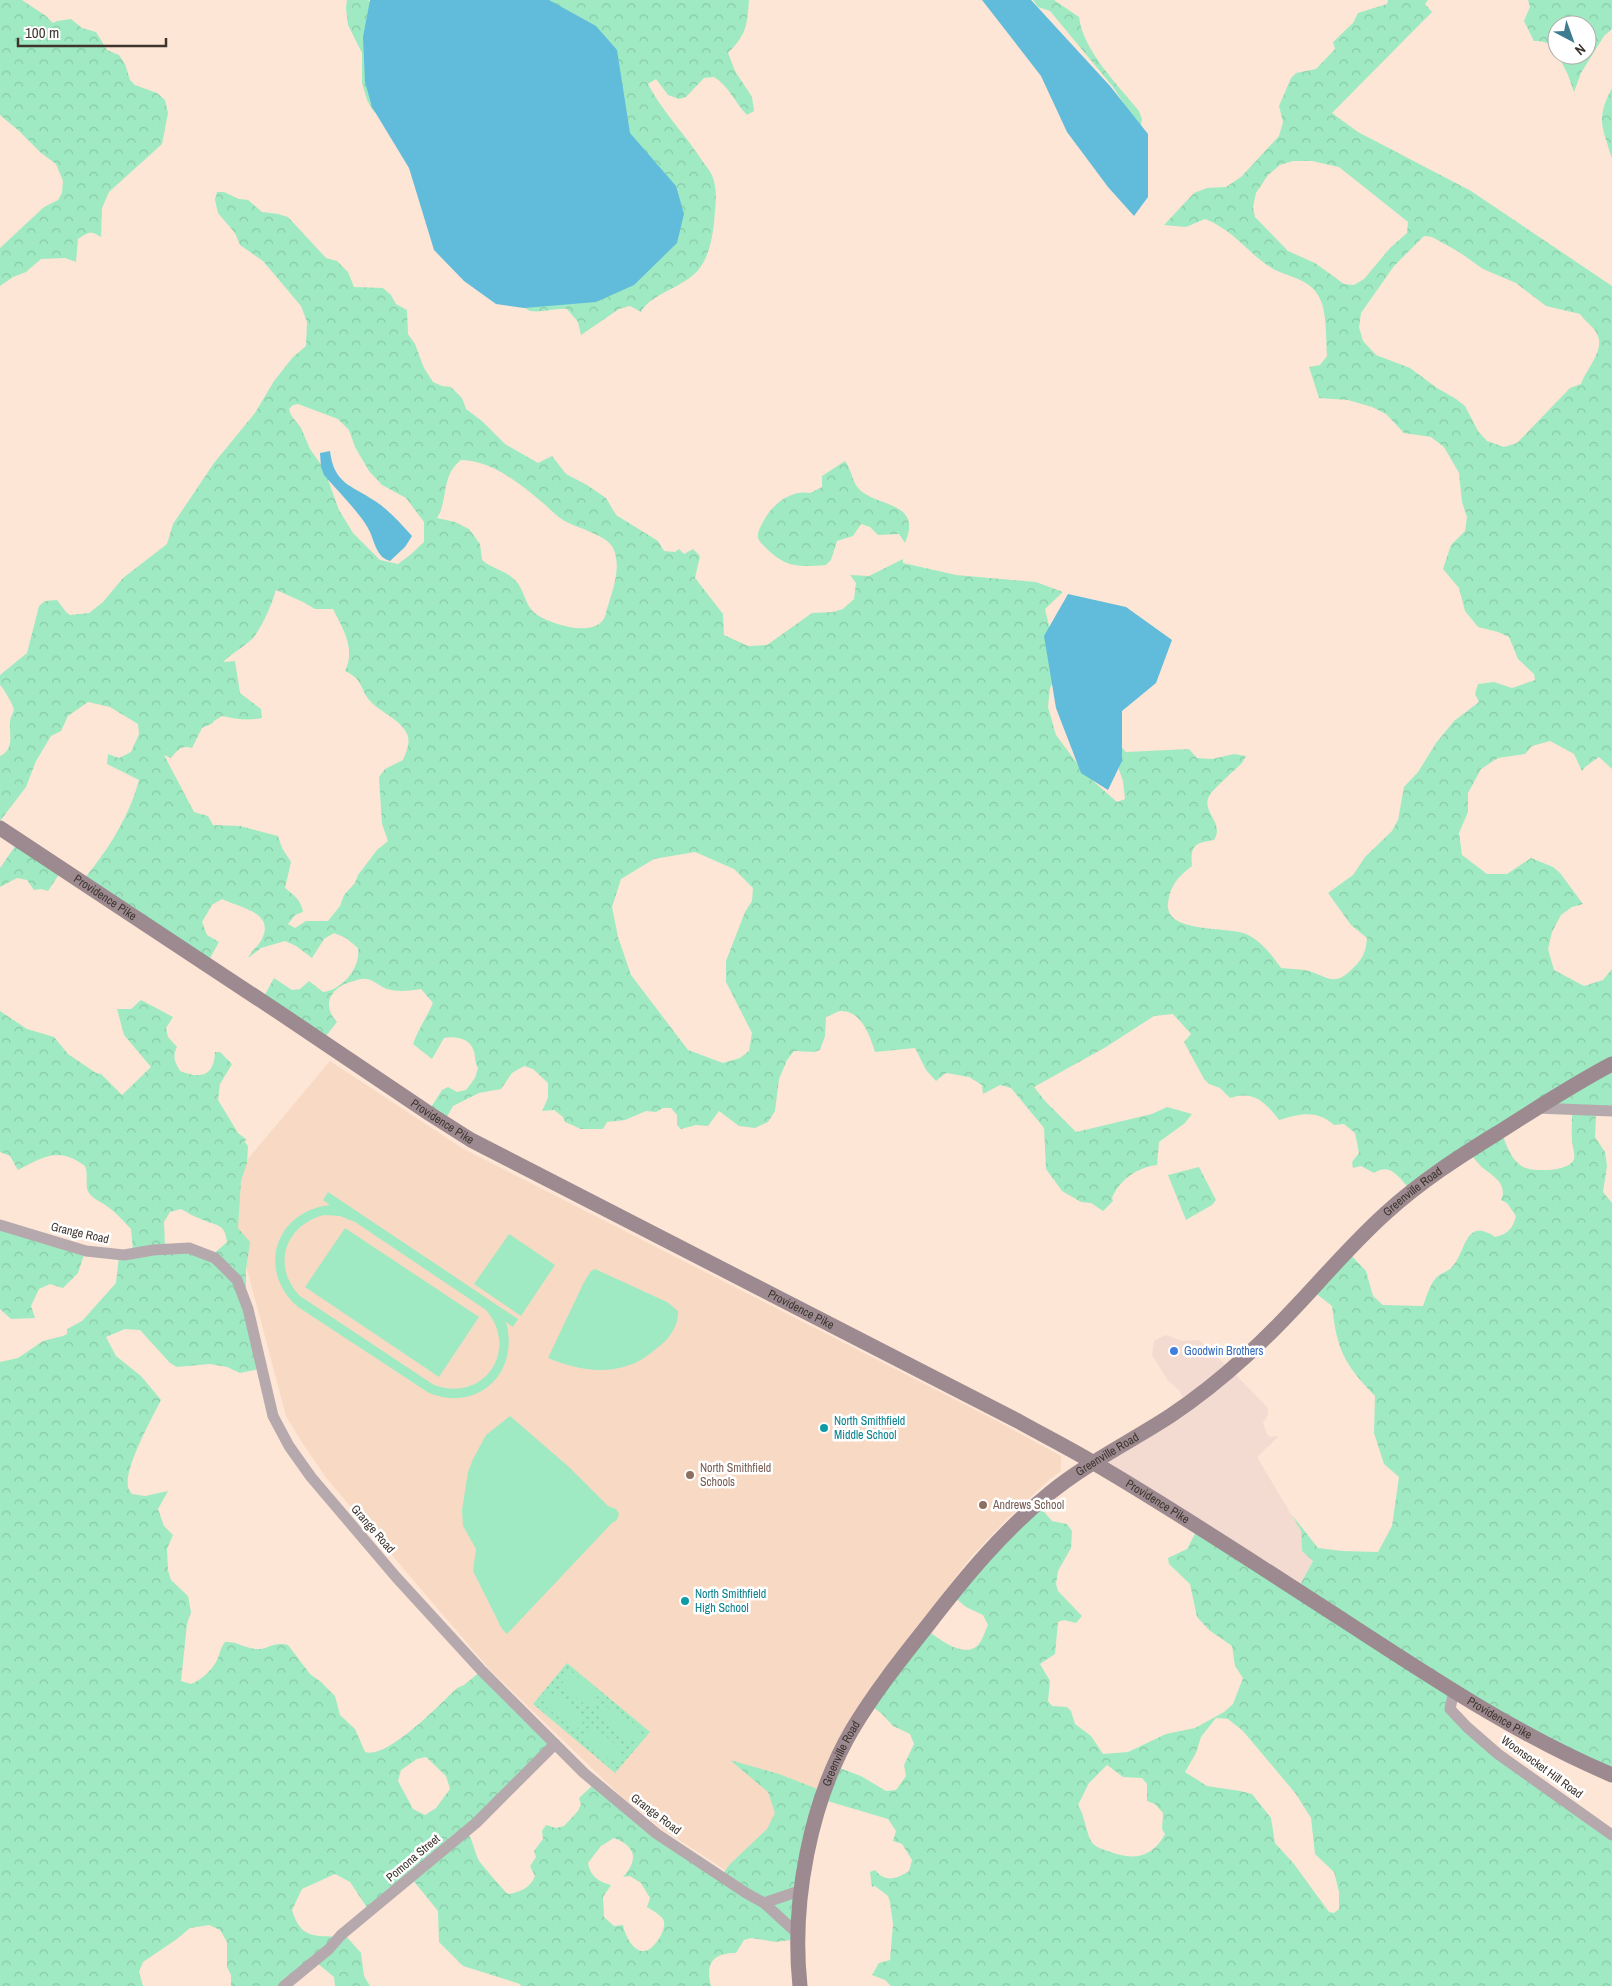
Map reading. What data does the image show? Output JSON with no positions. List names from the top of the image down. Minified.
{"streets":{"main road":["Providence Pike","Greenville Road"],"street":["Grange Road","Woonsocket Hill Road","Pomona Street"]},"crossings":[["Providence Pike","Greenville Road"],["Providence Pike","Woonsocket Hill Road"],["Greenville Road","Grange Road"],["Grange Road","Pomona Street"]],"places":["Goodwin Brothers","North Smithfield Middle School","North Smithfield Schools","Andrews School","North Smithfield High School"],"scale_bar":"100 m","north":"bottom right"}
